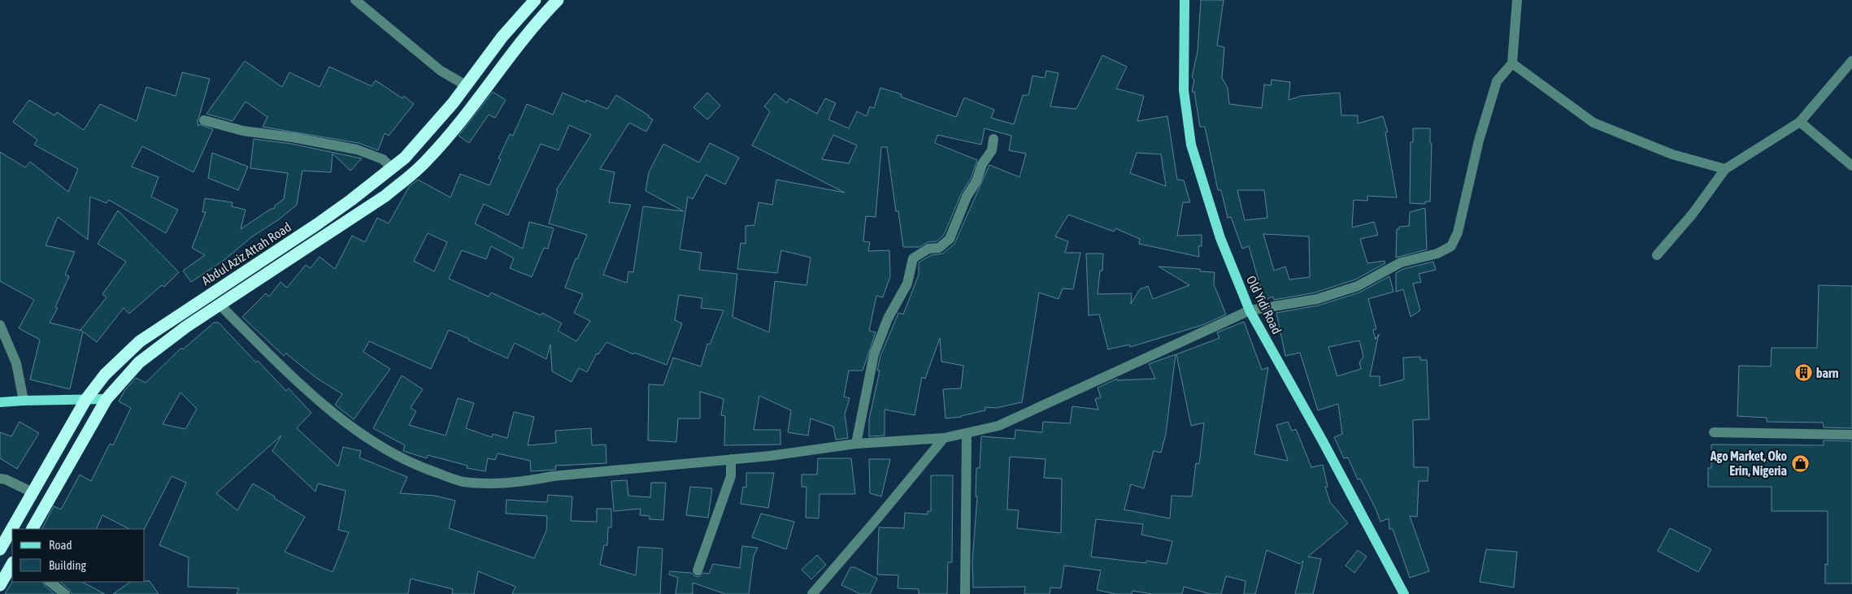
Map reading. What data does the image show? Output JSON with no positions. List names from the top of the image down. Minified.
{"streets":{"highway":["Abdul Aziz Attah Road"],"main road":["Old Yidi Road"]},"places":{"building":["barn"],"shop":["Ago Market, Oko Erin, Nigeria"]},"legend":["Road","Building"]}
